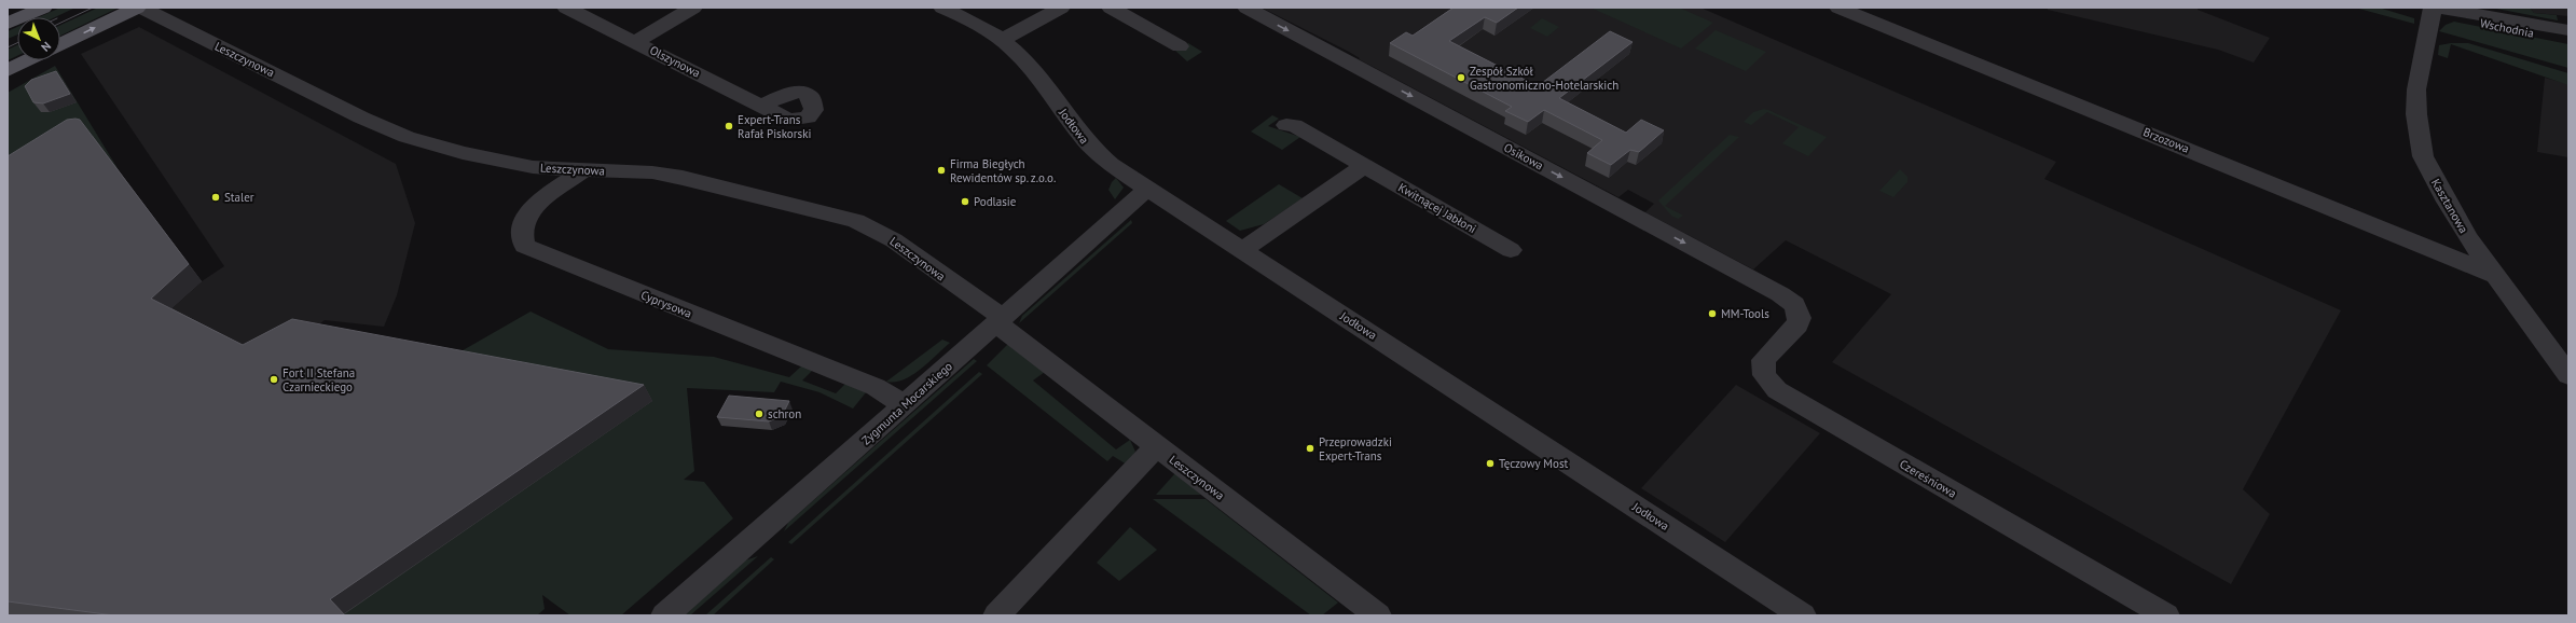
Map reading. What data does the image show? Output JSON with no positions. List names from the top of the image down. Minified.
{"streets":{"street":["Wschodnia","Leszczynowa","Olszynowa","Jodłowa","Brzozowa","Osikowa","Kasztanowa","Kwitnącej Jabłoni","Cyprysowa","Zygmunta Mocarskiego","Czereśniowa"]},"crossings":[["Wschodnia","Kasztanowa"],["Leszczynowa","Cyprysowa"],["Leszczynowa","Zygmunta Mocarskiego"],["Jodłowa","Zygmunta Mocarskiego"],["Brzozowa","Kasztanowa"],["Osikowa","Czereśniowa"],["Cyprysowa","Zygmunta Mocarskiego"]],"one_way":["Osikowa"],"places":["Zespół Szkół Gastronomiczno-Hotelarskich","Expert-Trans Rafał Piskorski","Firma Biegłych Rewidentów sp. z.o.o.","Staler","Podlasie","MM-Tools","Fort II Stefana Czarnieckiego","schron","Przeprowadzki Expert-Trans","Tęczowy Most"],"north":"bottom right"}
